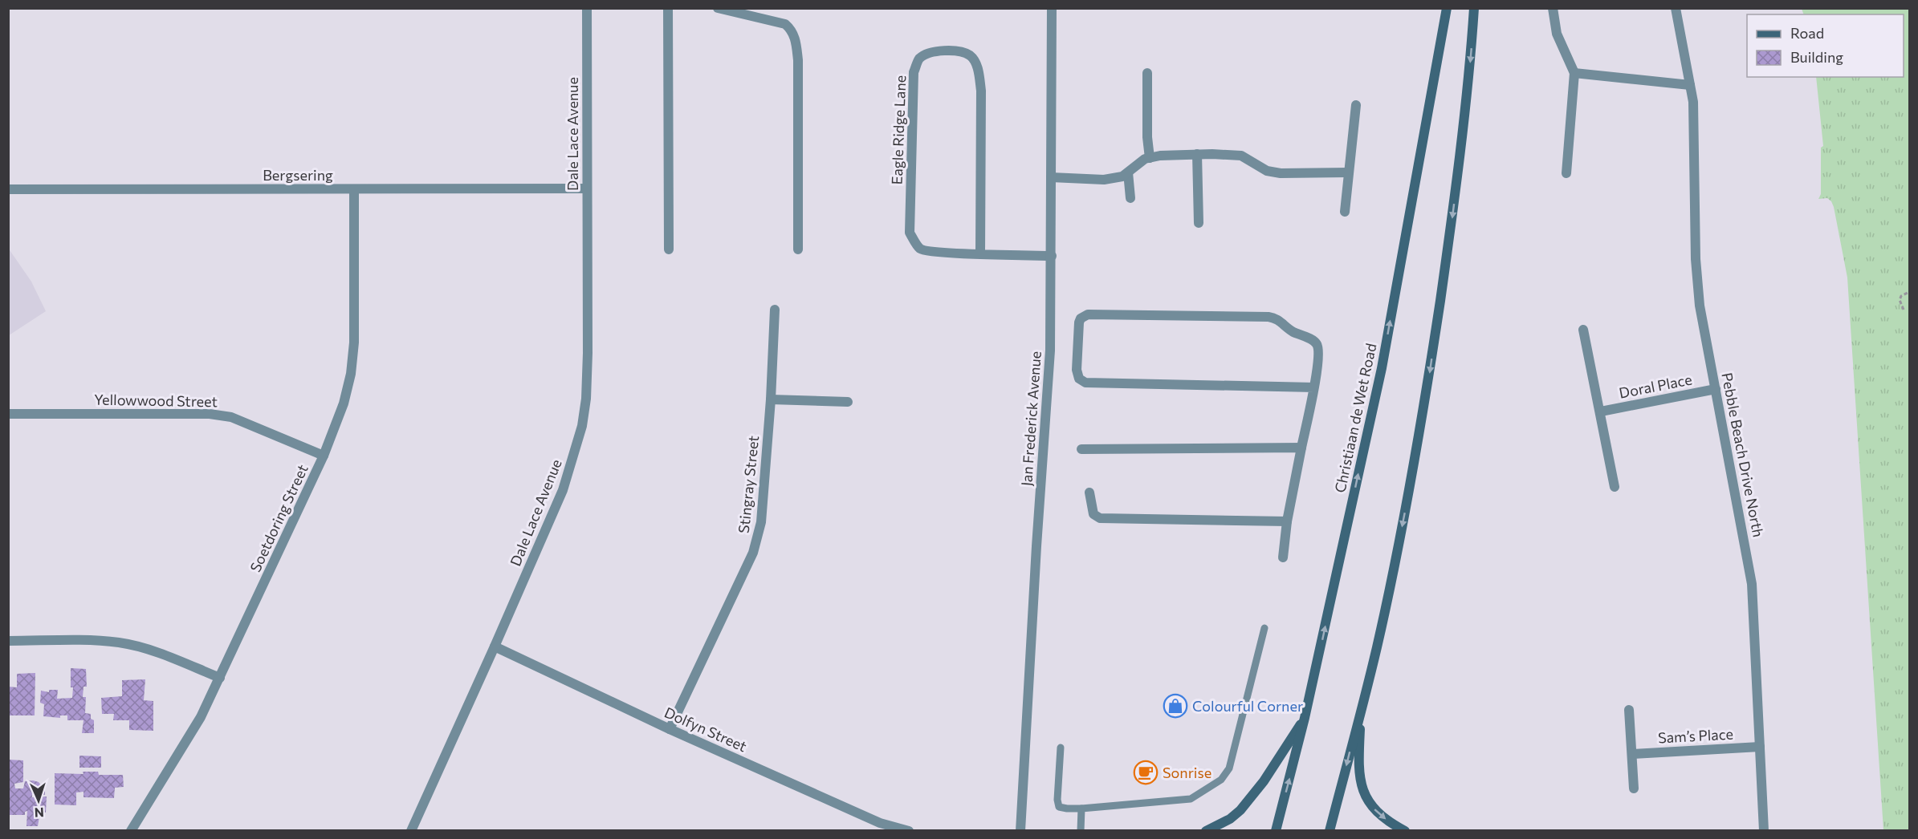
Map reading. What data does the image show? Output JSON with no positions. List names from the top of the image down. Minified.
{"streets":{"main road":["Christiaan de Wet Road"],"street":["Eagle Ridge Lane","Dale Lace Avenue","Bergsering","Doral Place","Yellowwood Street","Jan Frederick Avenue","Pebble Beach Drive North","Stingray Street","Soetdoring Street","Dolfyn Street","Sam’s Place"]},"crossings":[["Eagle Ridge Lane","Jan Frederick Avenue"],["Dale Lace Avenue","Bergsering"],["Dale Lace Avenue","Dolfyn Street"],["Bergsering","Soetdoring Street"],["Doral Place","Pebble Beach Drive North"],["Yellowwood Street","Soetdoring Street"],["Pebble Beach Drive North","Sam’s Place"],["Stingray Street","Dolfyn Street"]],"places":{"shop":["Colourful Corner"],"cafe":["Sonrise"]},"legend":["Road","Building"],"north":"bottom"}
